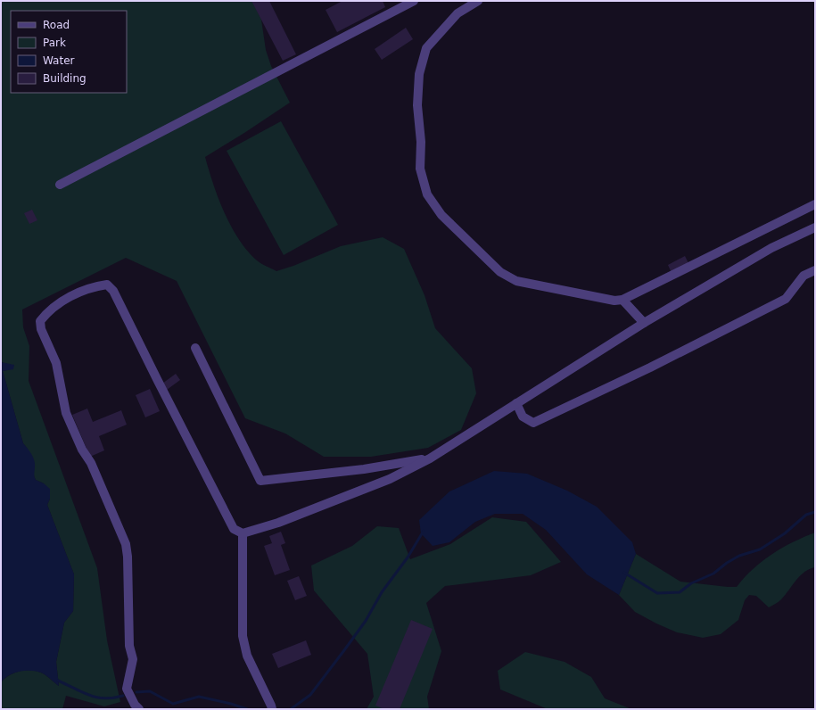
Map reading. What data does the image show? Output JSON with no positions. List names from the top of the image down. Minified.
{"legend":["Road","Park","Water","Building"]}
